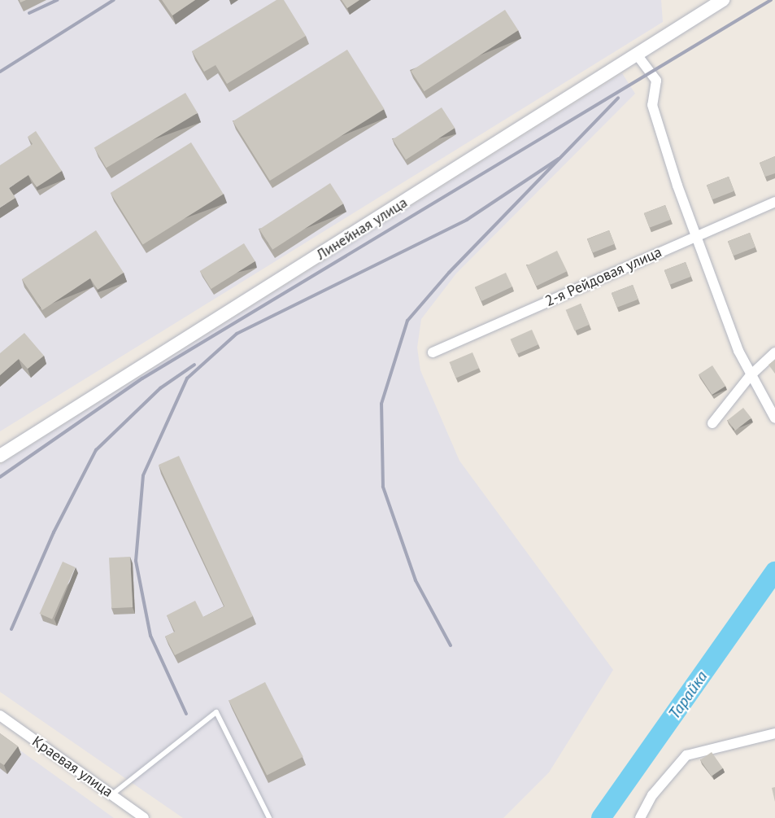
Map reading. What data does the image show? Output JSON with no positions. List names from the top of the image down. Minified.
{"streets":{"street":["Линейная улица","2-я Рейдовая улица","Краевая улица"]},"water":["Тарайка"]}
